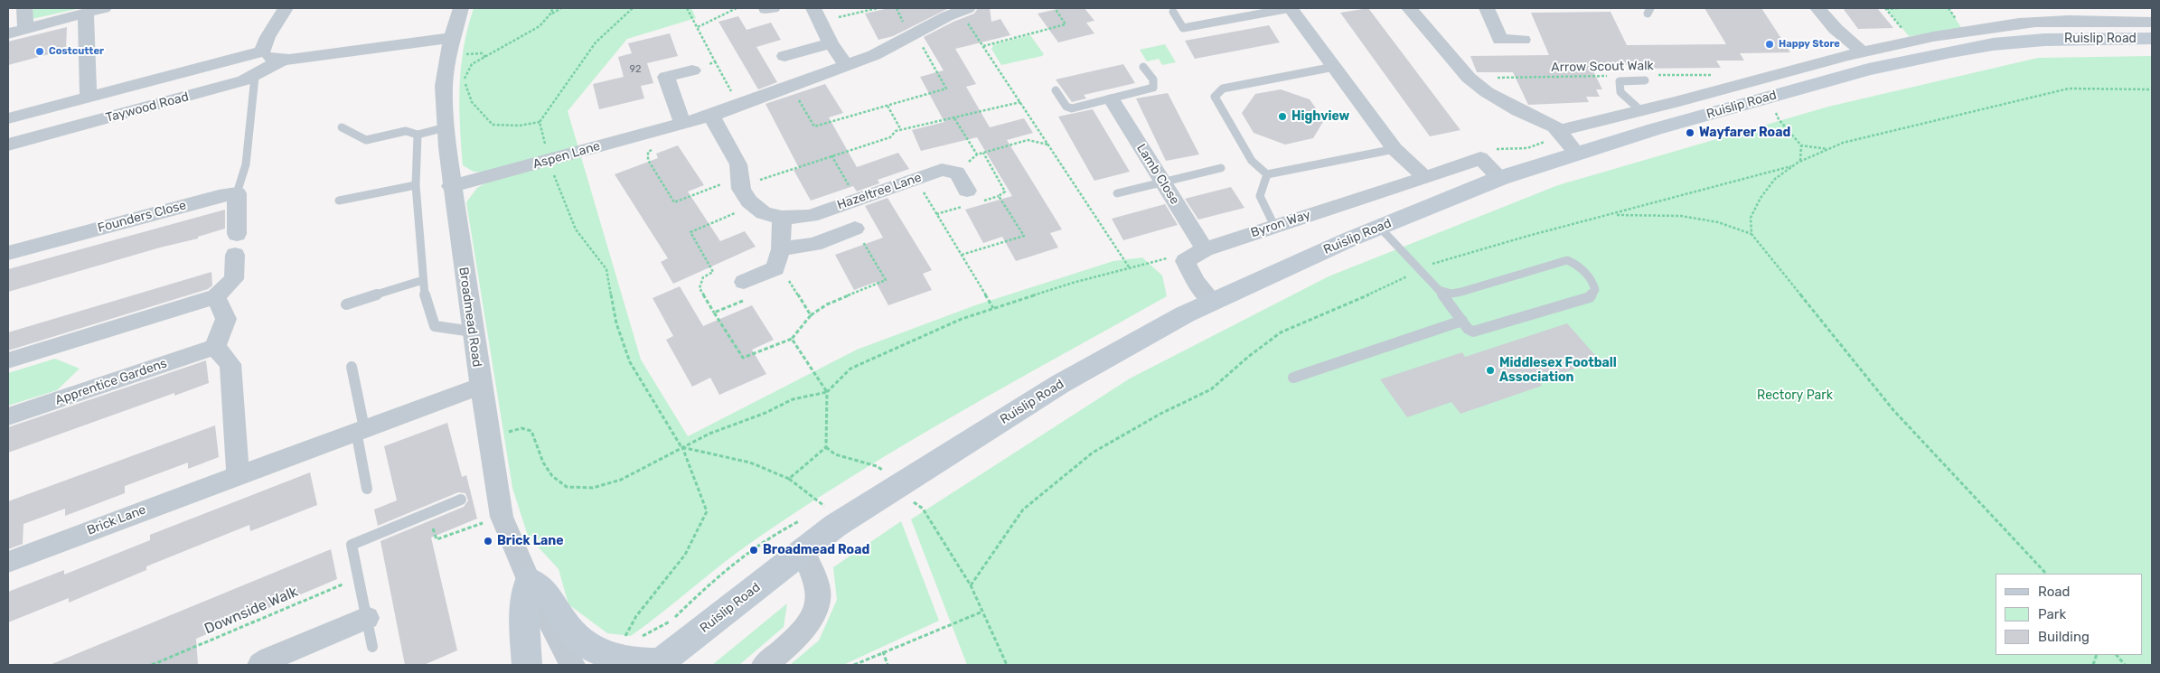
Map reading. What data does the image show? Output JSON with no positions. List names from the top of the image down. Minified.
{"streets":{"main road":["Ruislip Road"],"street":["Taywood Road","Aspen Lane","Lamb Close","Hazeltree Lane","Founders Close","Byron Way","Broadmead Road","Apprentice Gardens","Brick Lane"],"path":["Arrow Scout Walk","Downside Walk"]},"crossings":[["Ruislip Road","Byron Way"],["Taywood Road","Broadmead Road"],["Aspen Lane","Hazeltree Lane"],["Aspen Lane","Broadmead Road"],["Lamb Close","Byron Way"],["Broadmead Road","Brick Lane"]],"parks":["Rectory Park"],"places":["Happy Store","Costcutter","Highview","Wayfarer Road","Middlesex Football Association","Brick Lane","Broadmead Road"],"house_numbers":["92"],"legend":["Road","Park","Building"]}
